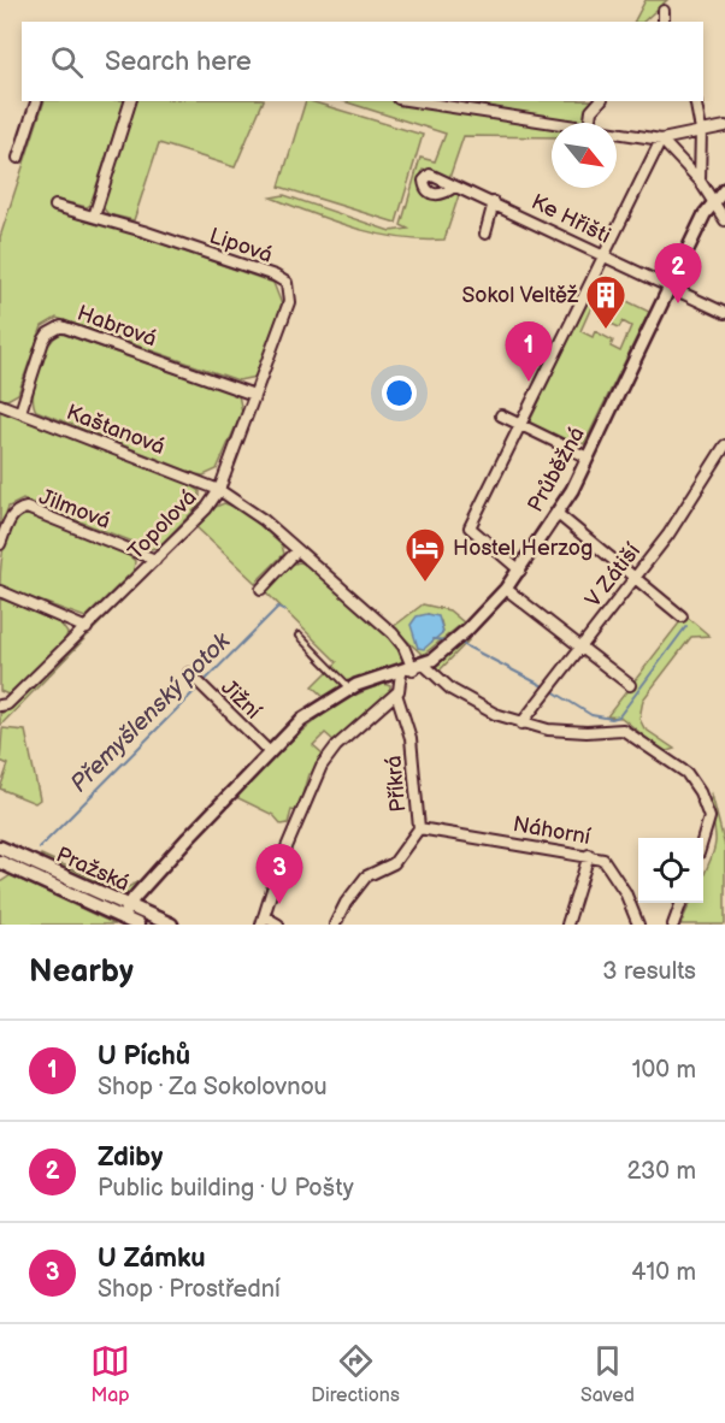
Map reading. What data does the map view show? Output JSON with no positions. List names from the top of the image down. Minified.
{"streets":{"main road":["Pražská"],"street":["Ke Hřišti","Lipová","Habrová","Kaštanová","Průběžná","Jilmová","Topolová","V Zátiší","Jižní","Příkrá","Náhorní"]},"crossings":[["Ke Hřišti","Průběžná"],["Lipová","Habrová"],["Lipová","Kaštanová"],["Lipová","Topolová"],["Habrová","Kaštanová"],["Kaštanová","Topolová"],["Průběžná","Topolová"],["Průběžná","Jižní"],["Průběžná","Pražská"],["Jilmová","Topolová"],["Příkrá","Náhorní"]],"water":["Přemyšlenský potok"],"places":{"building":["Sokol Veltěž"],"hotel":["Hostel Herzog"]},"north":"bottom right","page":{"search":"Search here","pins":["2","1","3"],"heading":["Nearby","3 results"],"list":[{"mark":"1","name":"U Píchů","note":"Shop · Za Sokolovnou","value":"100 m"},{"mark":"2","name":"Zdiby","note":"Public building · U Pošty","value":"230 m"},{"mark":"3","name":"U Zámku","note":"Shop · Prostřední","value":"410 m"}],"nav":["Map","Directions","Saved"]}}
